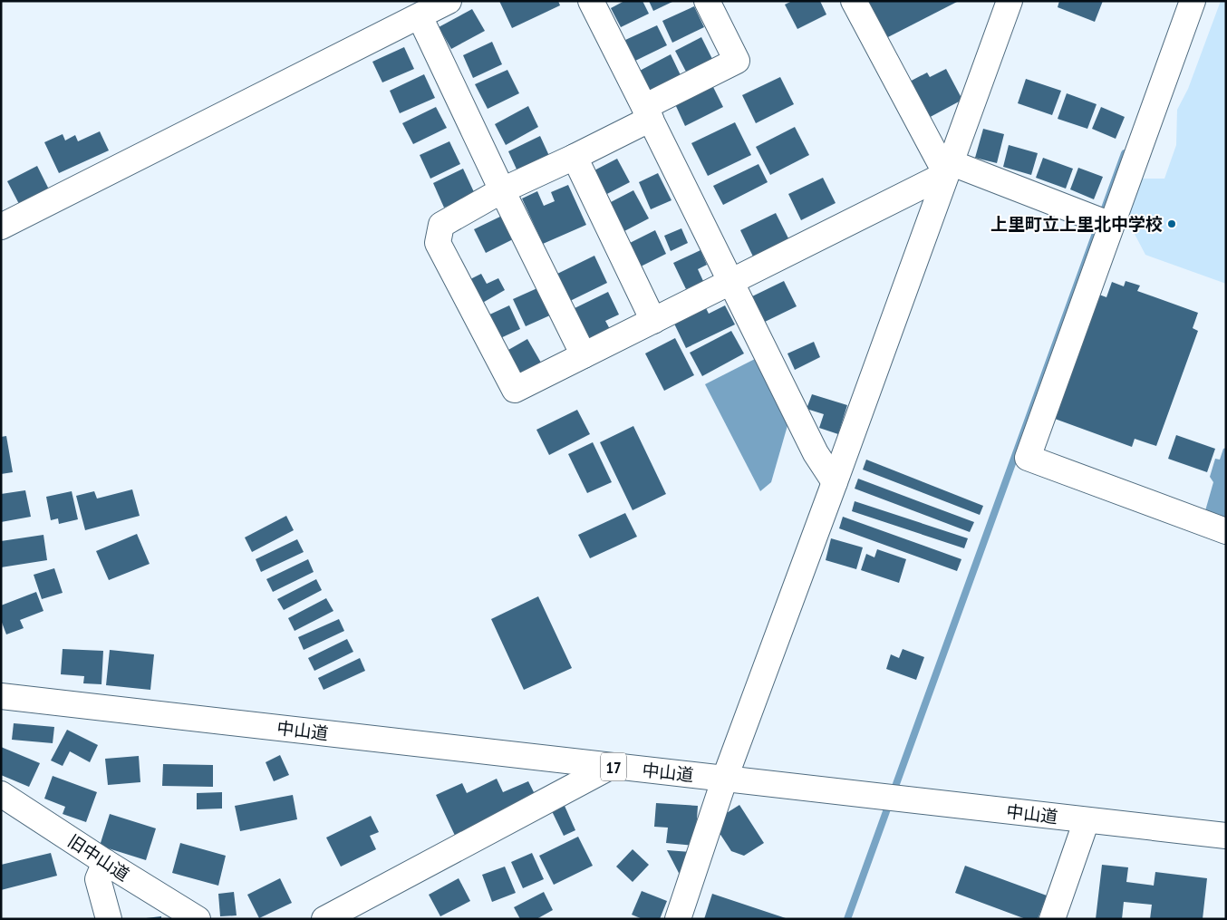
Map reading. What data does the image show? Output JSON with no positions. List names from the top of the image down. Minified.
{"streets":{"main road":["中山道","17","旧中山道"]},"places":["上里町立上里北中学校"]}
